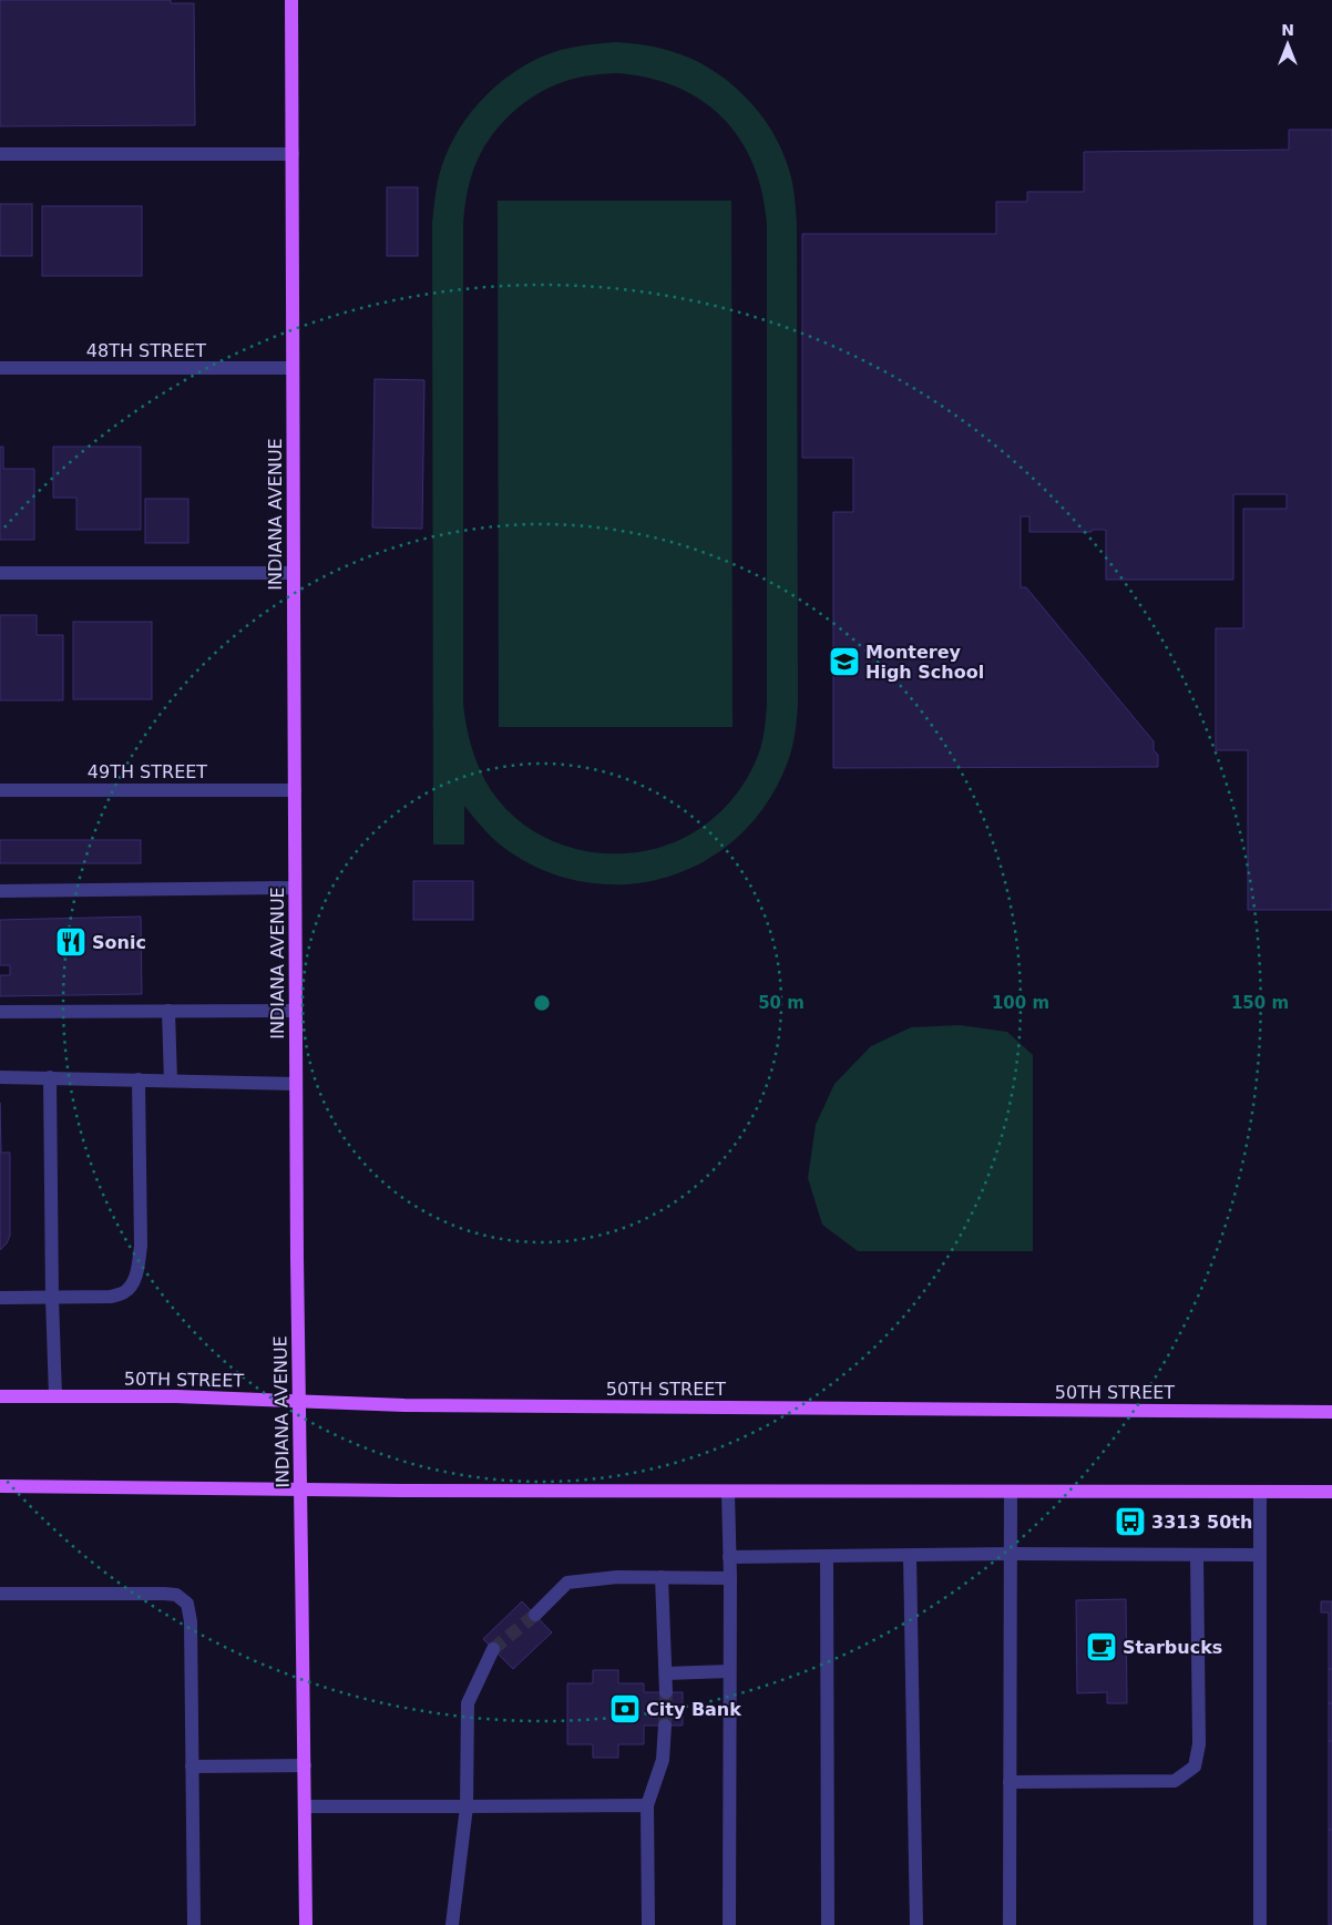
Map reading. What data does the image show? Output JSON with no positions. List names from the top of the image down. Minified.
{"streets":{"main road":["INDIANA AVENUE","50TH STREET"],"street":["48TH STREET","49TH STREET"]},"crossings":[["48TH STREET","INDIANA AVENUE"],["INDIANA AVENUE","49TH STREET"],["INDIANA AVENUE","50TH STREET"]],"places":{"school or university":["Monterey High School"],"restaurant":["Sonic"],"bus stop":["3313 50th"],"cafe":["Starbucks"],"bank":["City Bank"]},"north":"top","rings":["50 m","100 m","150 m"]}
